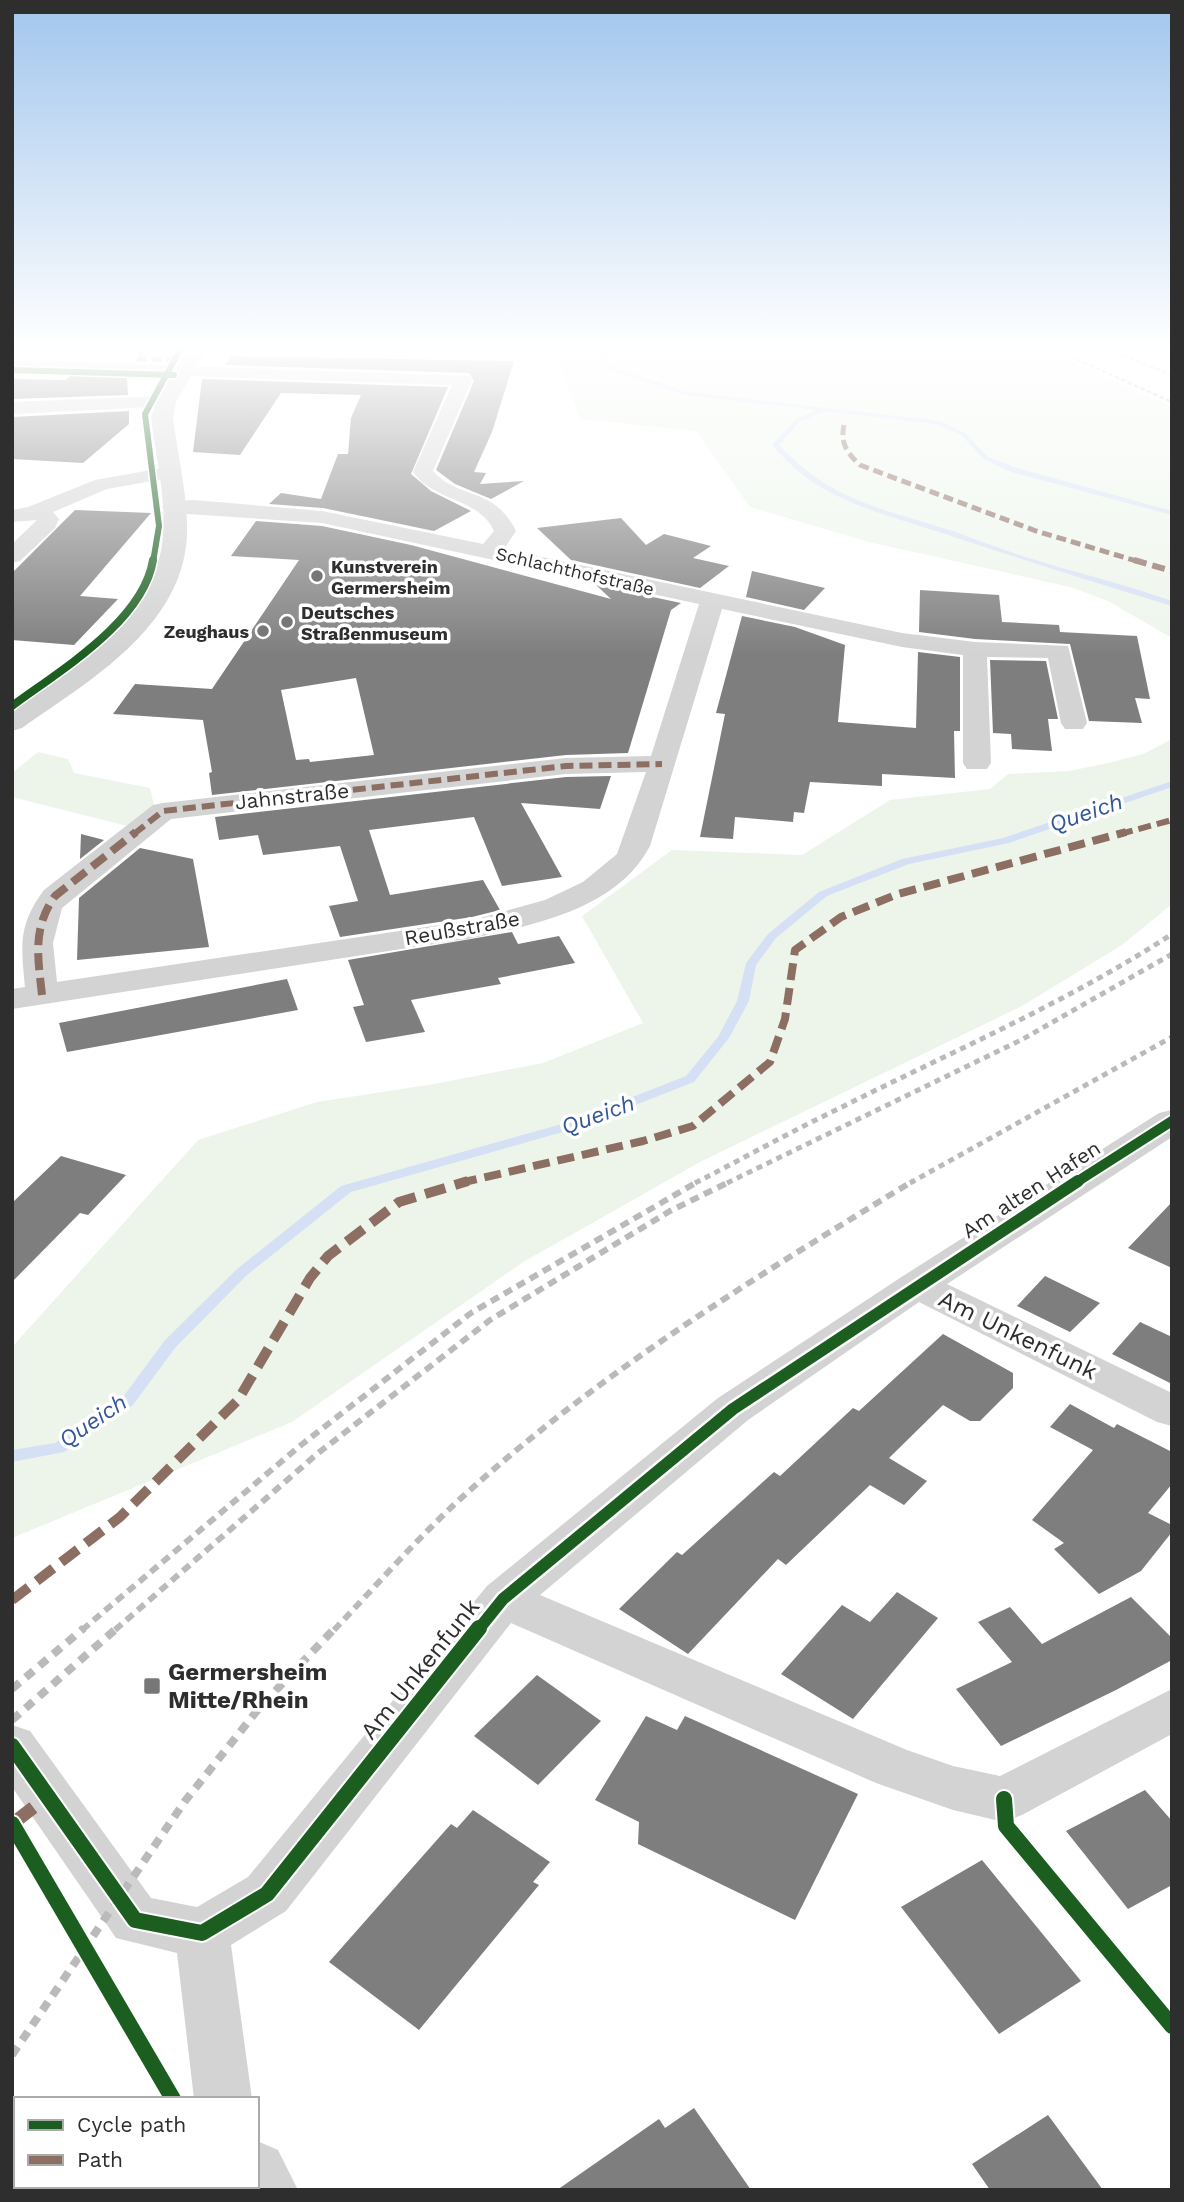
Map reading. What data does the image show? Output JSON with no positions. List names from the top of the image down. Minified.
{"streets":{"street":["Schlachthofstraße","Jahnstraße","Reußstraße","Am alten Hafen","Am Unkenfunk"]},"crossings":[["Schlachthofstraße","Reußstraße"],["Jahnstraße","Reußstraße"],["Am alten Hafen","Am Unkenfunk"]],"water":["Queich"],"places":{"other":["Kunstverein Germersheim","Deutsches Straßenmuseum","Zeughaus"],"transit":["Germersheim Mitte/Rhein"]},"legend":["Cycle path","Path"]}
